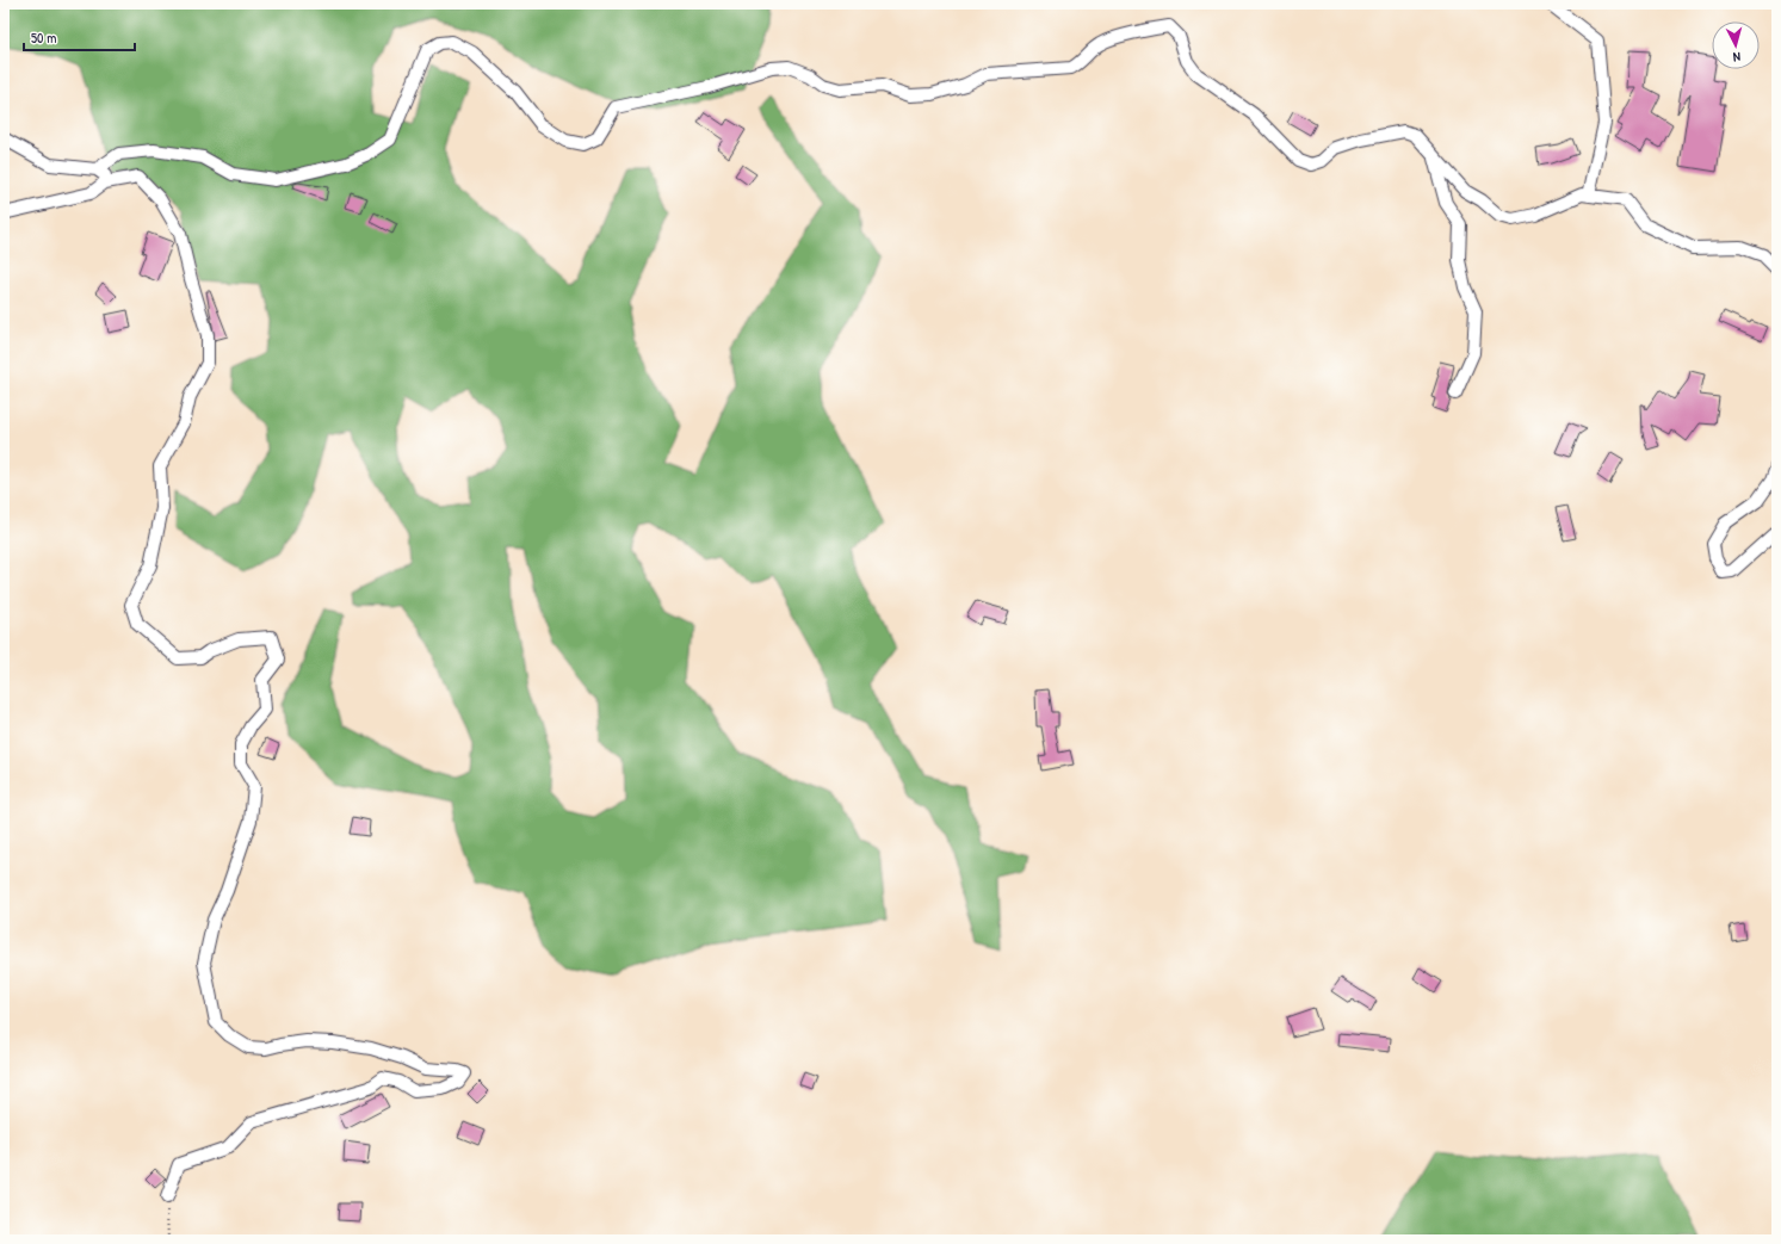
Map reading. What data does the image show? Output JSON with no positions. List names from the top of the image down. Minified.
{"scale_bar":"50 m","north":"bottom"}
